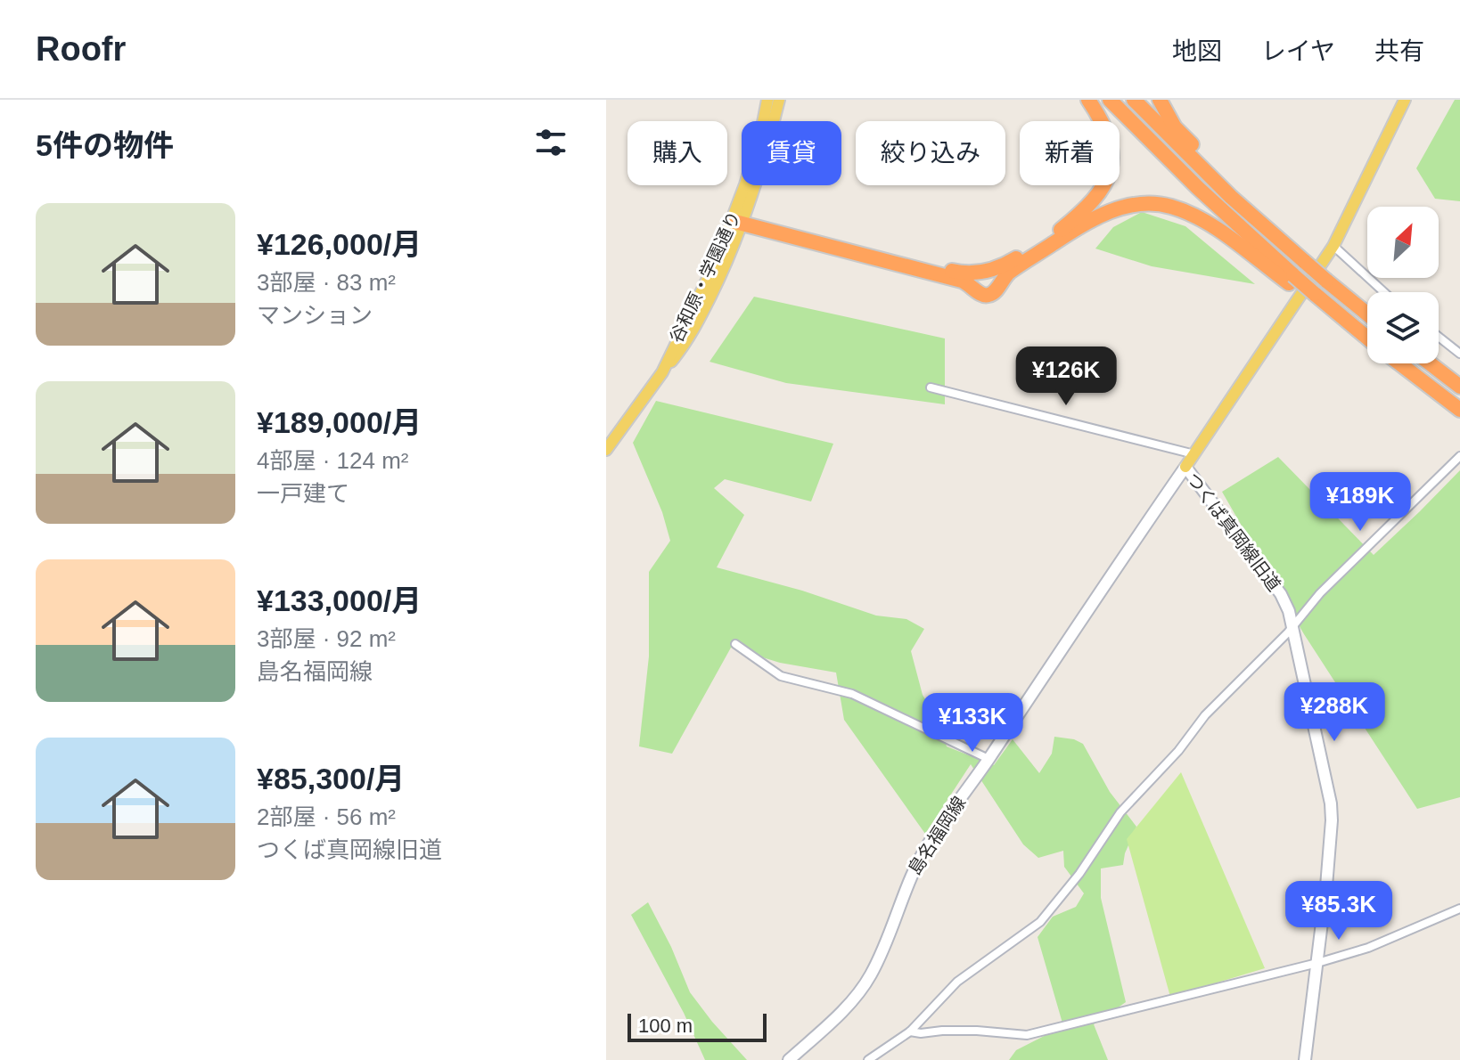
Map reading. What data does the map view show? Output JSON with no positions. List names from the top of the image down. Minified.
{"streets":{"main road":["谷和原・学園通り","つくば真岡線旧道","島名福岡線"]},"crossings":[["つくば真岡線旧道","島名福岡線"]],"scale_bar":"100 m","north":"top right","page":{"header":"Roofr","nav":["地図","レイヤ","共有"],"heading":"5件の物件","chip":["購入","賃貸","絞り込み","新着"],"list":[{"name":"¥126,000/月","note":"3部屋 · 83 m² · マンション"},{"name":"¥189,000/月","note":"4部屋 · 124 m² · 一戸建て"},{"name":"¥133,000/月","note":"3部屋 · 92 m² · 島名福岡線"},{"name":"¥85,300/月","note":"2部屋 · 56 m² · つくば真岡線旧道"}],"price":["¥126K","¥189K","¥288K","¥133K","¥85.3K"],"scale":"100 m"}}
